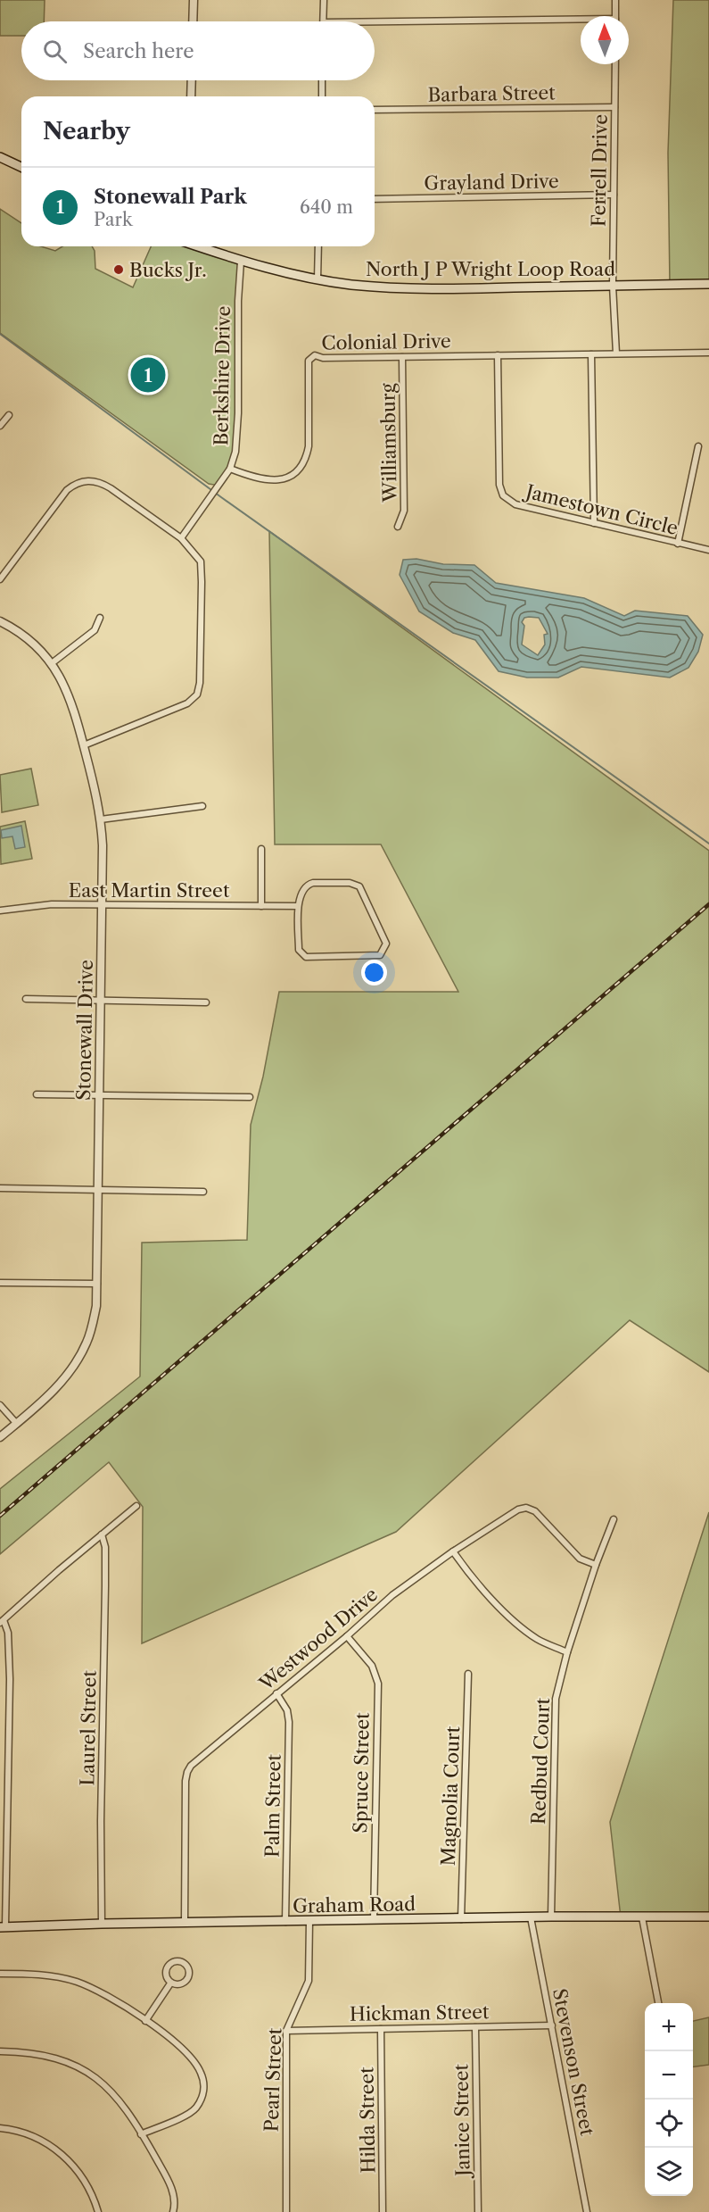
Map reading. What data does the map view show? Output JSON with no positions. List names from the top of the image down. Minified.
{"streets":{"main road":["North J P Wright Loop Road","Graham Road"],"street":["Barbara Street","Ferrell Drive","Grayland Drive","Colonial Drive","Berkshire Drive","Williamsburg","Jamestown Circle","East Martin Street","Stonewall Drive","Westwood Drive","Laurel Street","Redbud Court","Spruce Street","Magnolia Court","Palm Street","Hickman Street","Stevenson Street","Pearl Street","Hilda Street","Janice Street"]},"crossings":[["Barbara Street","Ferrell Drive"],["Ferrell Drive","Grayland Drive"],["Ferrell Drive","North J P Wright Loop Road"],["North J P Wright Loop Road","Berkshire Drive"],["Colonial Drive","Berkshire Drive"],["Colonial Drive","Williamsburg"],["Colonial Drive","Jamestown Circle"],["East Martin Street","Stonewall Drive"],["Westwood Drive","Redbud Court"],["Westwood Drive","Spruce Street"],["Westwood Drive","Palm Street"],["Westwood Drive","Graham Road"],["Laurel Street","Graham Road"],["Redbud Court","Graham Road"],["Spruce Street","Graham Road"],["Magnolia Court","Graham Road"],["Palm Street","Graham Road"],["Graham Road","Stevenson Street"],["Graham Road","Pearl Street"],["Hickman Street","Stevenson Street"],["Hickman Street","Pearl Street"],["Hickman Street","Hilda Street"],["Hickman Street","Janice Street"]],"places":["Bucks Jr."],"north":"top","page":{"search":"Search here","heading":"Nearby","list":[{"mark":"1","name":"Stonewall Park","note":"Park","value":"640 m"}],"pins":"1","map_buttons":["+","−"]}}
